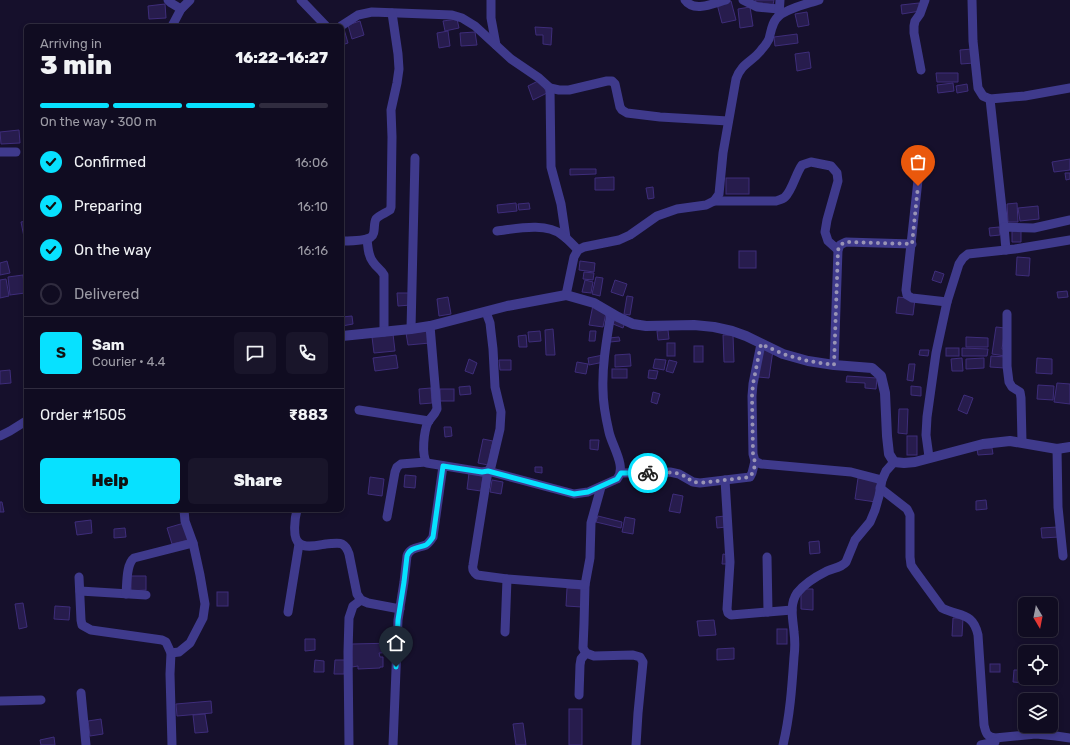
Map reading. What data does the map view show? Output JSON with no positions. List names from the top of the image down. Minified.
{"north":"bottom","page":{"heading":["3 min","Arriving in","16:22–16:27"],"panel":["Sam","Courier · 4.4","Order #1505","₹883"],"bar":"On the way · 300 m","list":[["Confirmed","16:06"],["Preparing","16:10"],["On the way","16:16"],"Delivered"],"round":"S","buttons":["Help","Share"]}}
